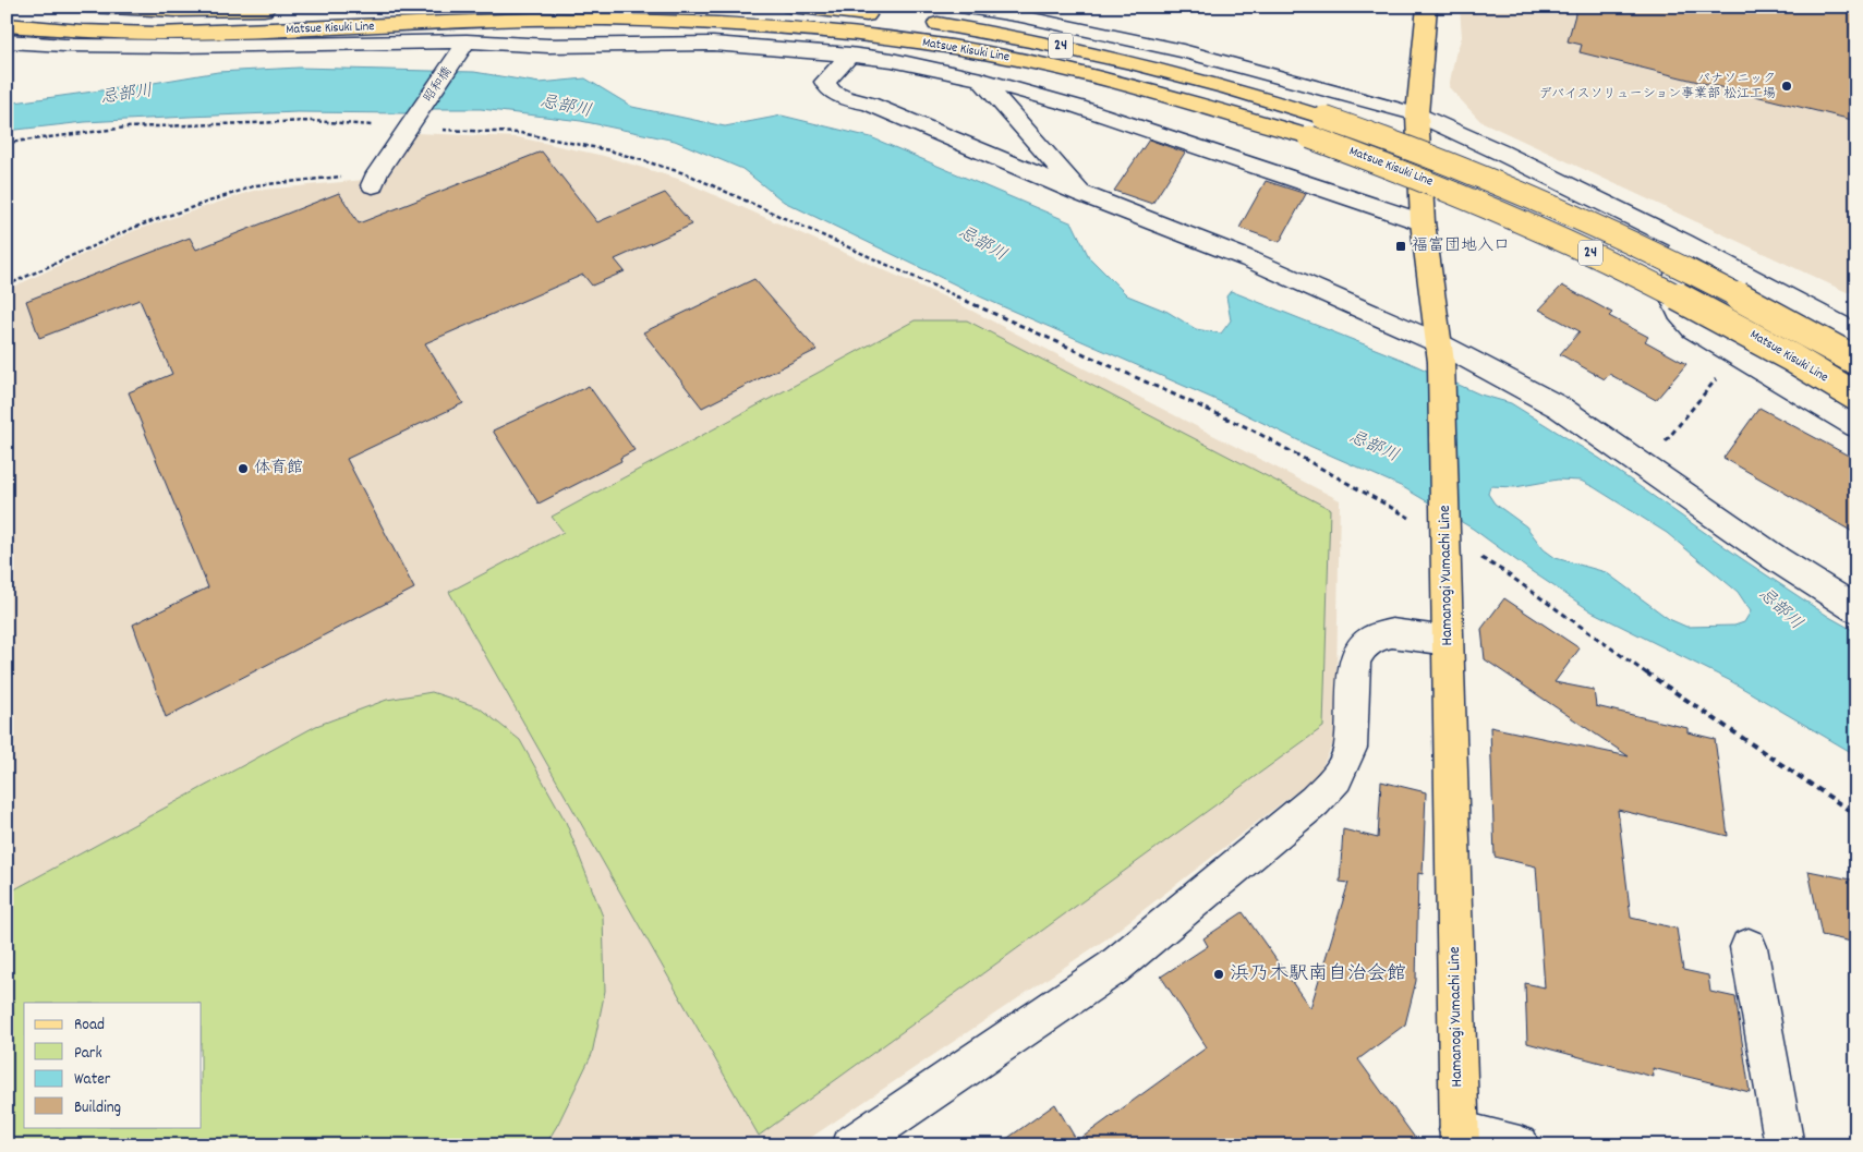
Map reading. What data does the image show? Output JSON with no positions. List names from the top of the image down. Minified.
{"streets":{"main road":["Matsue Kisuki Line","24","Hamanogi Yumachi Line"],"street":["昭和橋"]},"water":["忌部川"],"places":{"other":["パナソニック デバイスソリューション事業部 松江工場","体育館","浜乃木駅南自治会館"],"transit":["福富団地入口"]},"legend":["Road","Park","Water","Building"]}
